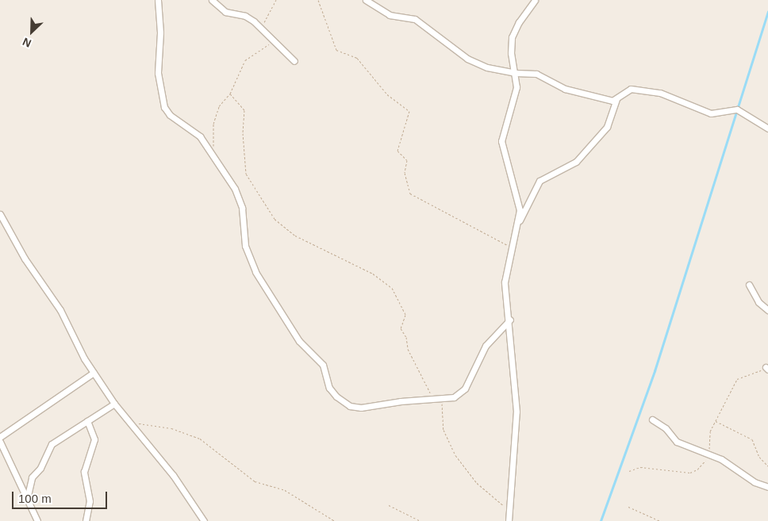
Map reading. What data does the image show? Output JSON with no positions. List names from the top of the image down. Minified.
{"scale_bar":"100 m","north":"bottom left"}
